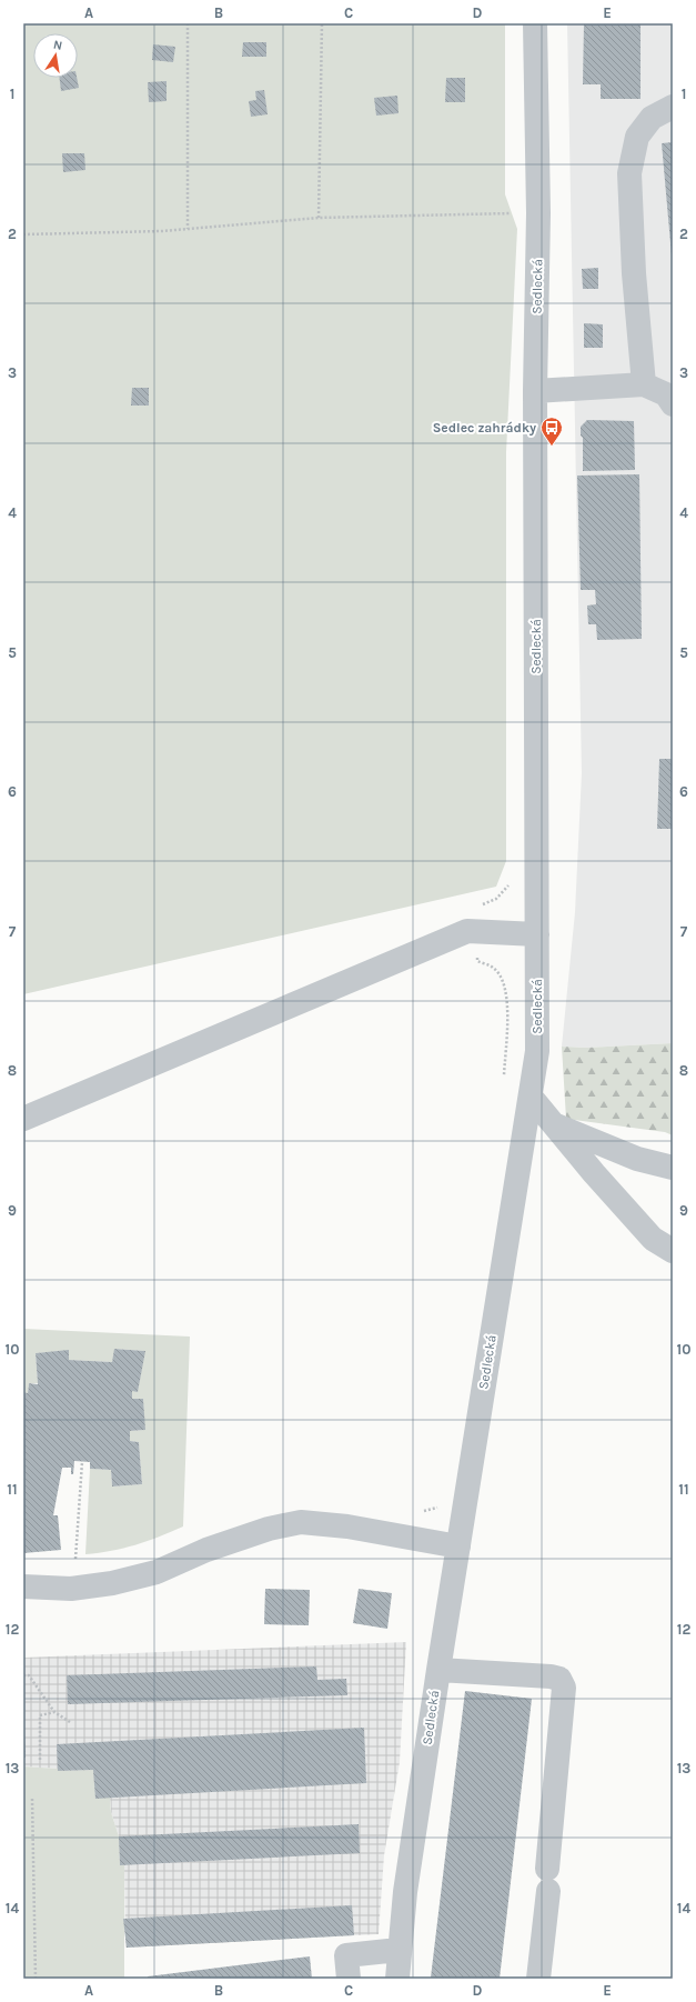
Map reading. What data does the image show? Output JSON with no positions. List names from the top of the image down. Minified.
{"streets":{"street":["Sedlecká"]},"places":{"bus stop":["Sedlec zahrádky"]},"north":"top","grid":{"columns":["A","B","C","D","E"],"rows":["1","2","3","4","5","6","7","8","9","10","11","12","13","14"]}}
